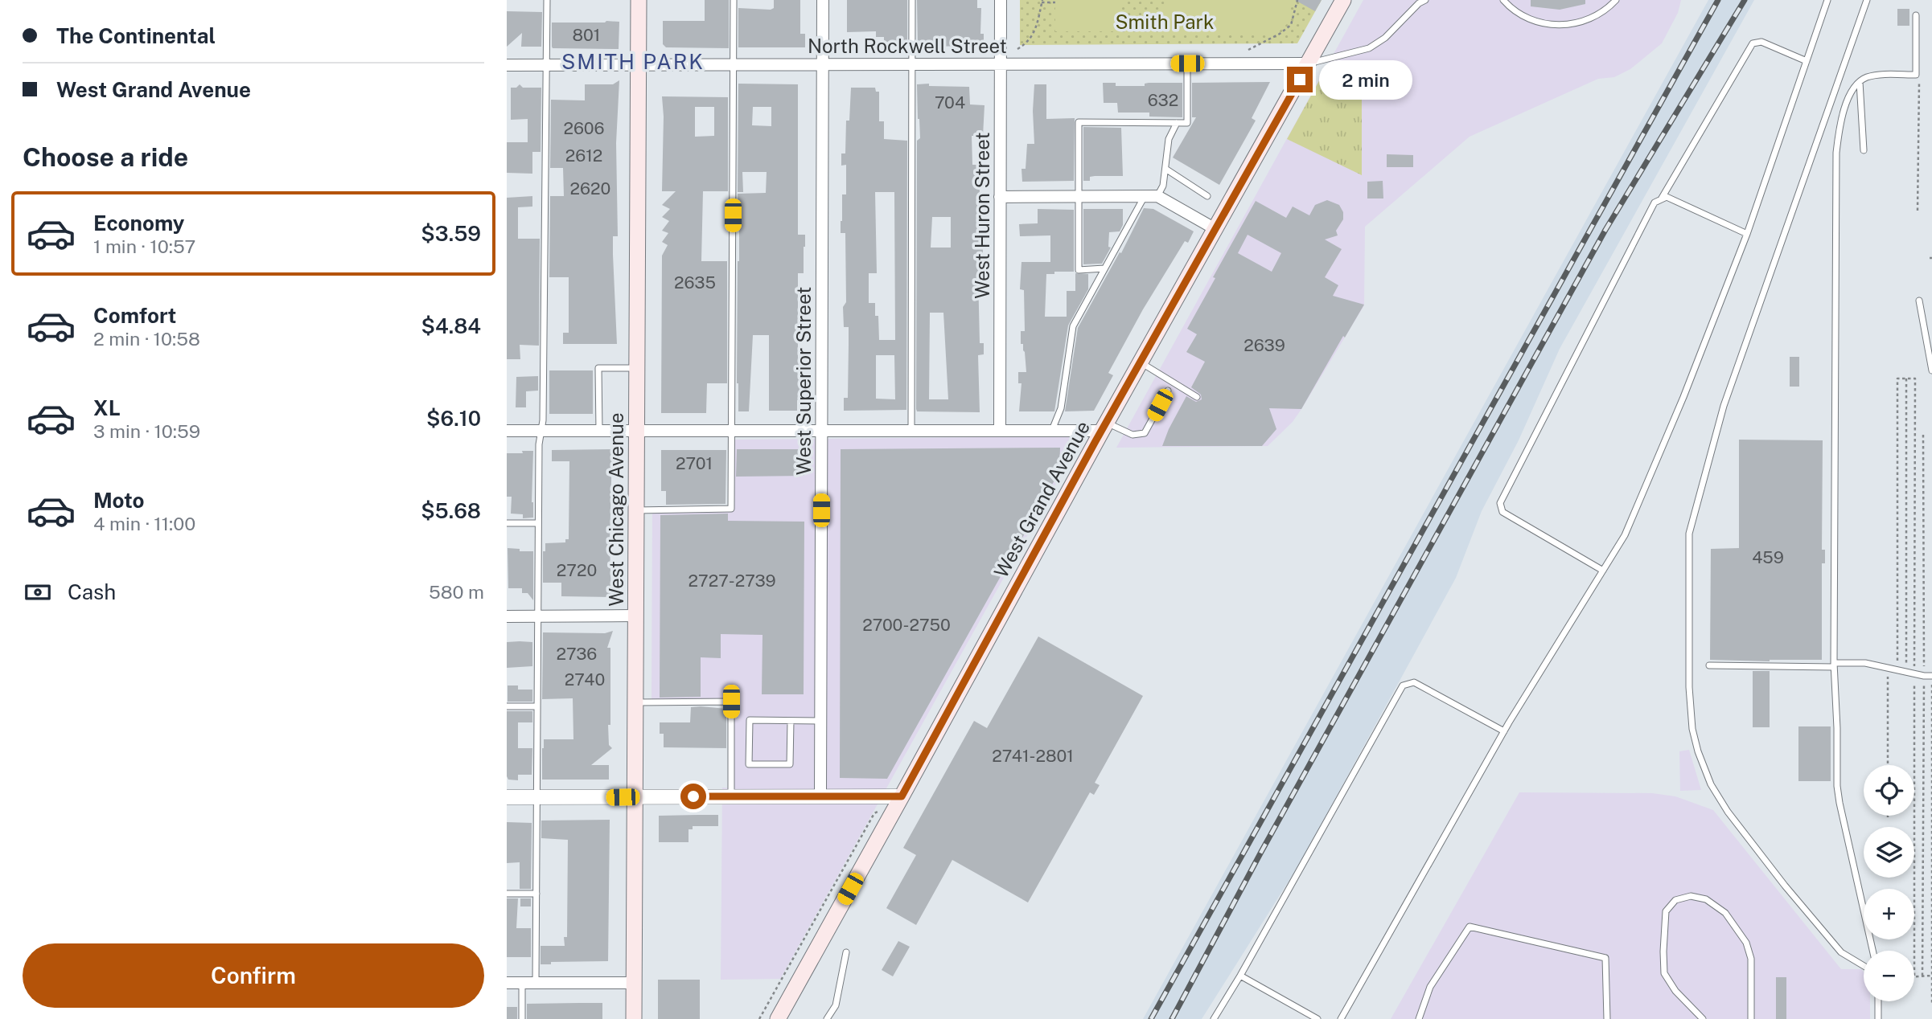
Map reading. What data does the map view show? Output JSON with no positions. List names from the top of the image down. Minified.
{"streets":{"main road":["West Grand Avenue","West Chicago Avenue"],"street":["North Rockwell Street","West Huron Street","West Superior Street"]},"crossings":[["North Rockwell Street","West Huron Street"],["North Rockwell Street","West Superior Street"],["North Rockwell Street","West Grand Avenue"],["North Rockwell Street","West Chicago Avenue"]],"districts":["SMITH PARK"],"parks":["Smith Park"],"house_numbers":["801","632","704","2606","2612","2620","2635","2639","2701","459","2720","2727-2739","2700-2750","2736","2740","2741-2801"],"page":{"banner":["The Continental","West Grand Avenue"],"bubble":"2 min","heading":"Choose a ride","list":[{"name":"Economy","note":"1 min · 10:57","value":"$3.59"},{"name":"Comfort","note":"2 min · 10:58","value":"$4.84"},{"name":"XL","note":"3 min · 10:59","value":"$6.10"},{"name":"Moto","note":"4 min · 11:00","value":"$5.68"}],"pay":["Cash","580 m"],"map_buttons":["+","−"],"buttons":"Confirm"}}
